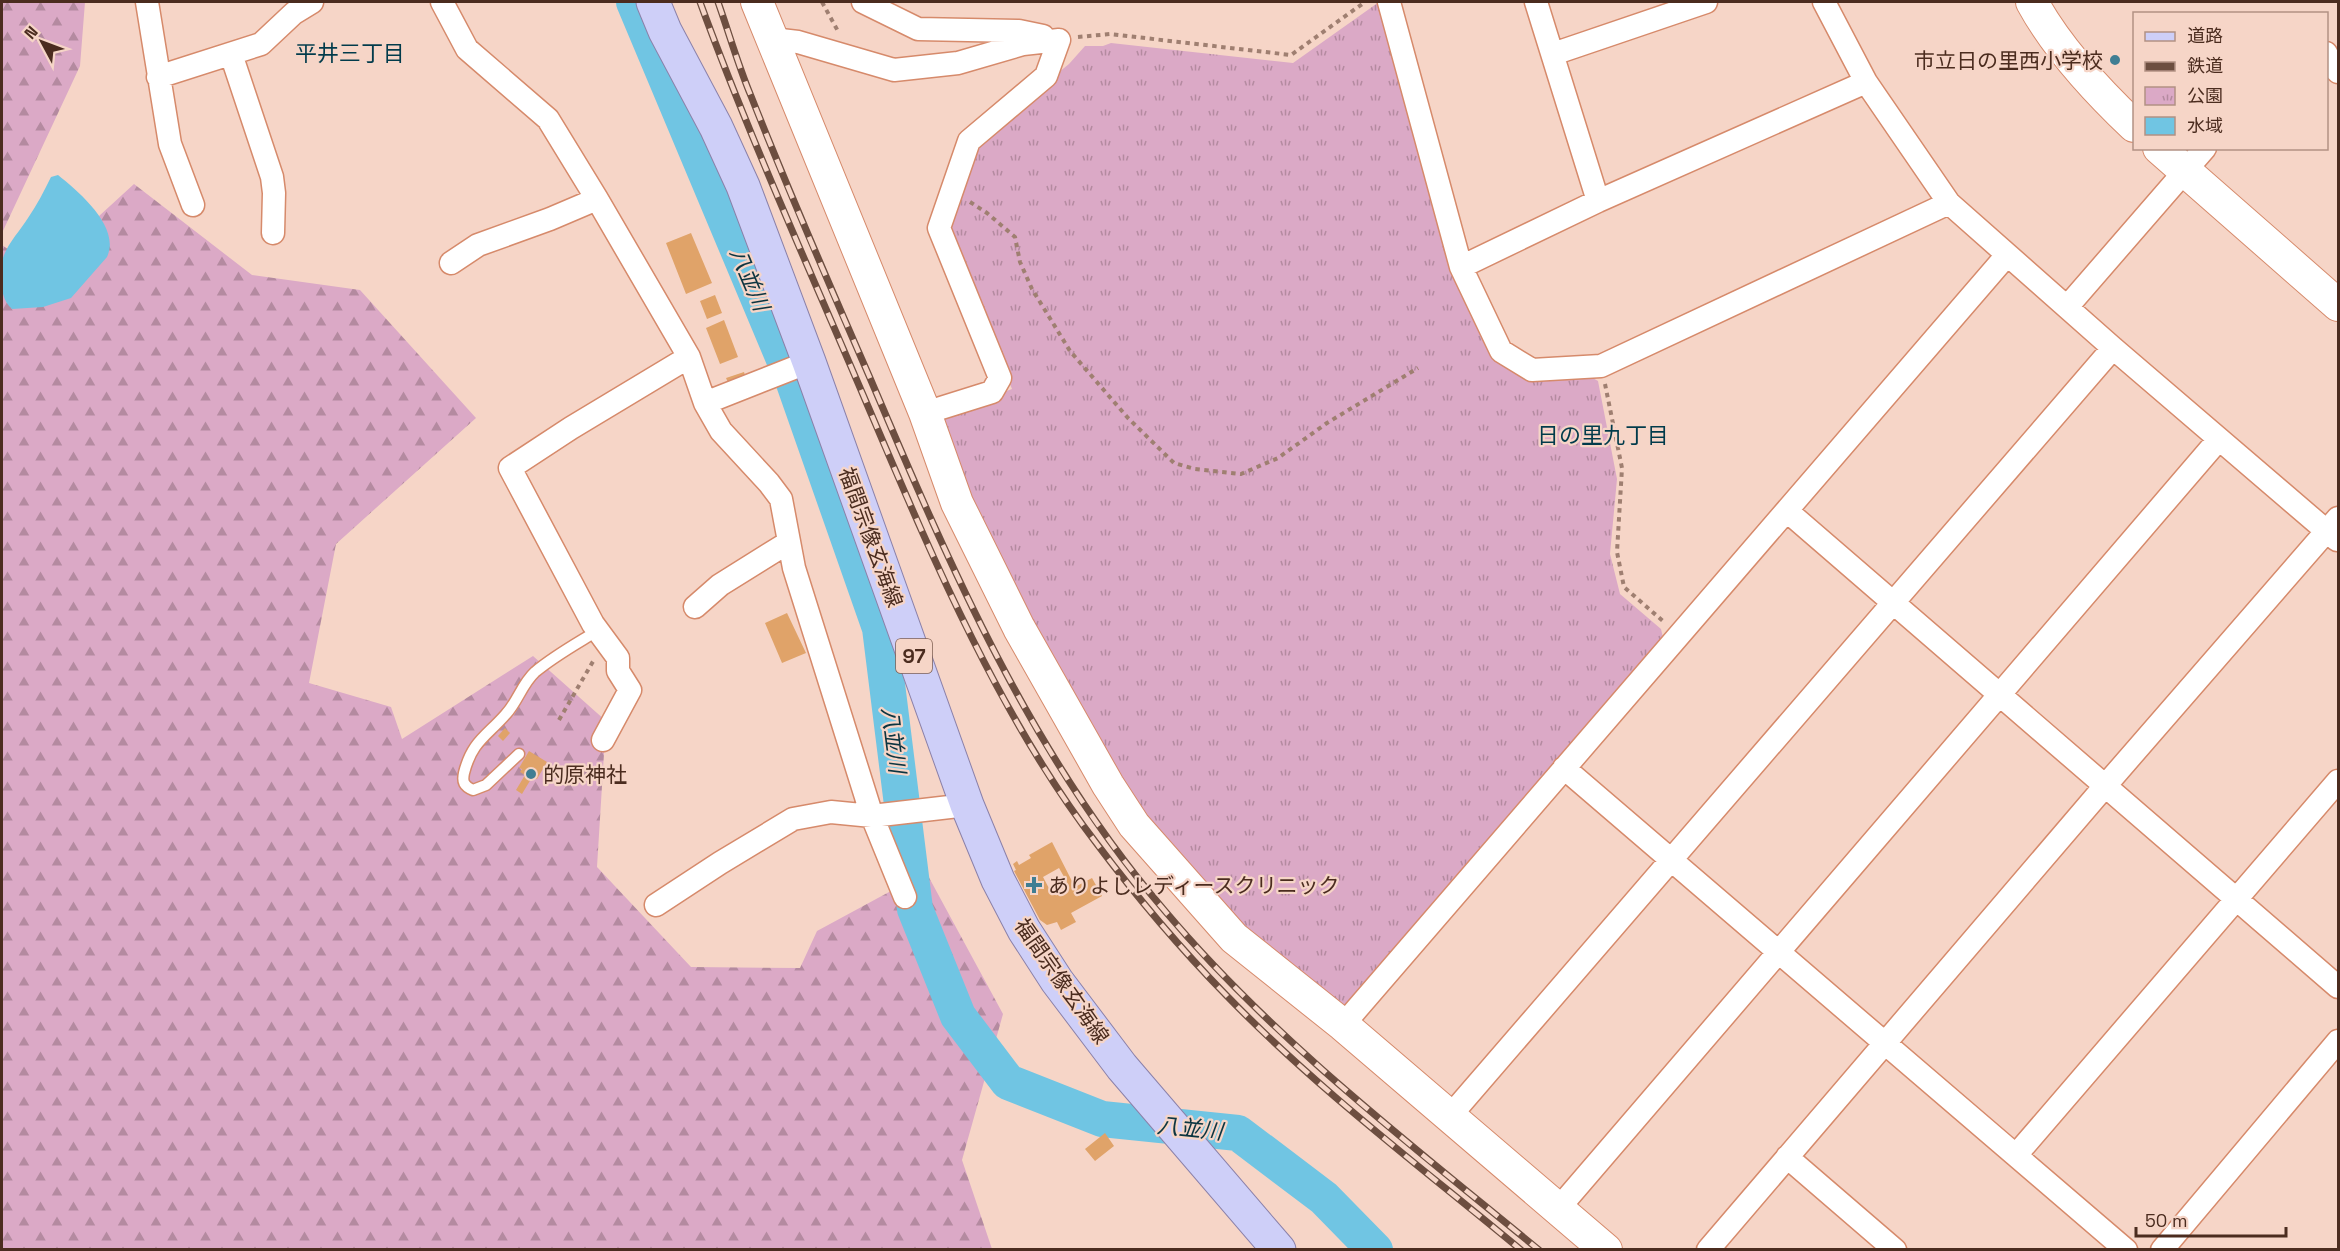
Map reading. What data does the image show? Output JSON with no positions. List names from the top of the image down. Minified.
{"streets":{"main road":["福間宗像玄海線","97"]},"districts":["平井三丁目","日の里九丁目"],"water":["八並川"],"places":{"other":["市立日の里西小学校","的原神社"],"health":["ありよしレディースクリニック"]},"legend":["道路","鉄道","公園","水域"],"scale_bar":"50 m","north":"top left"}
